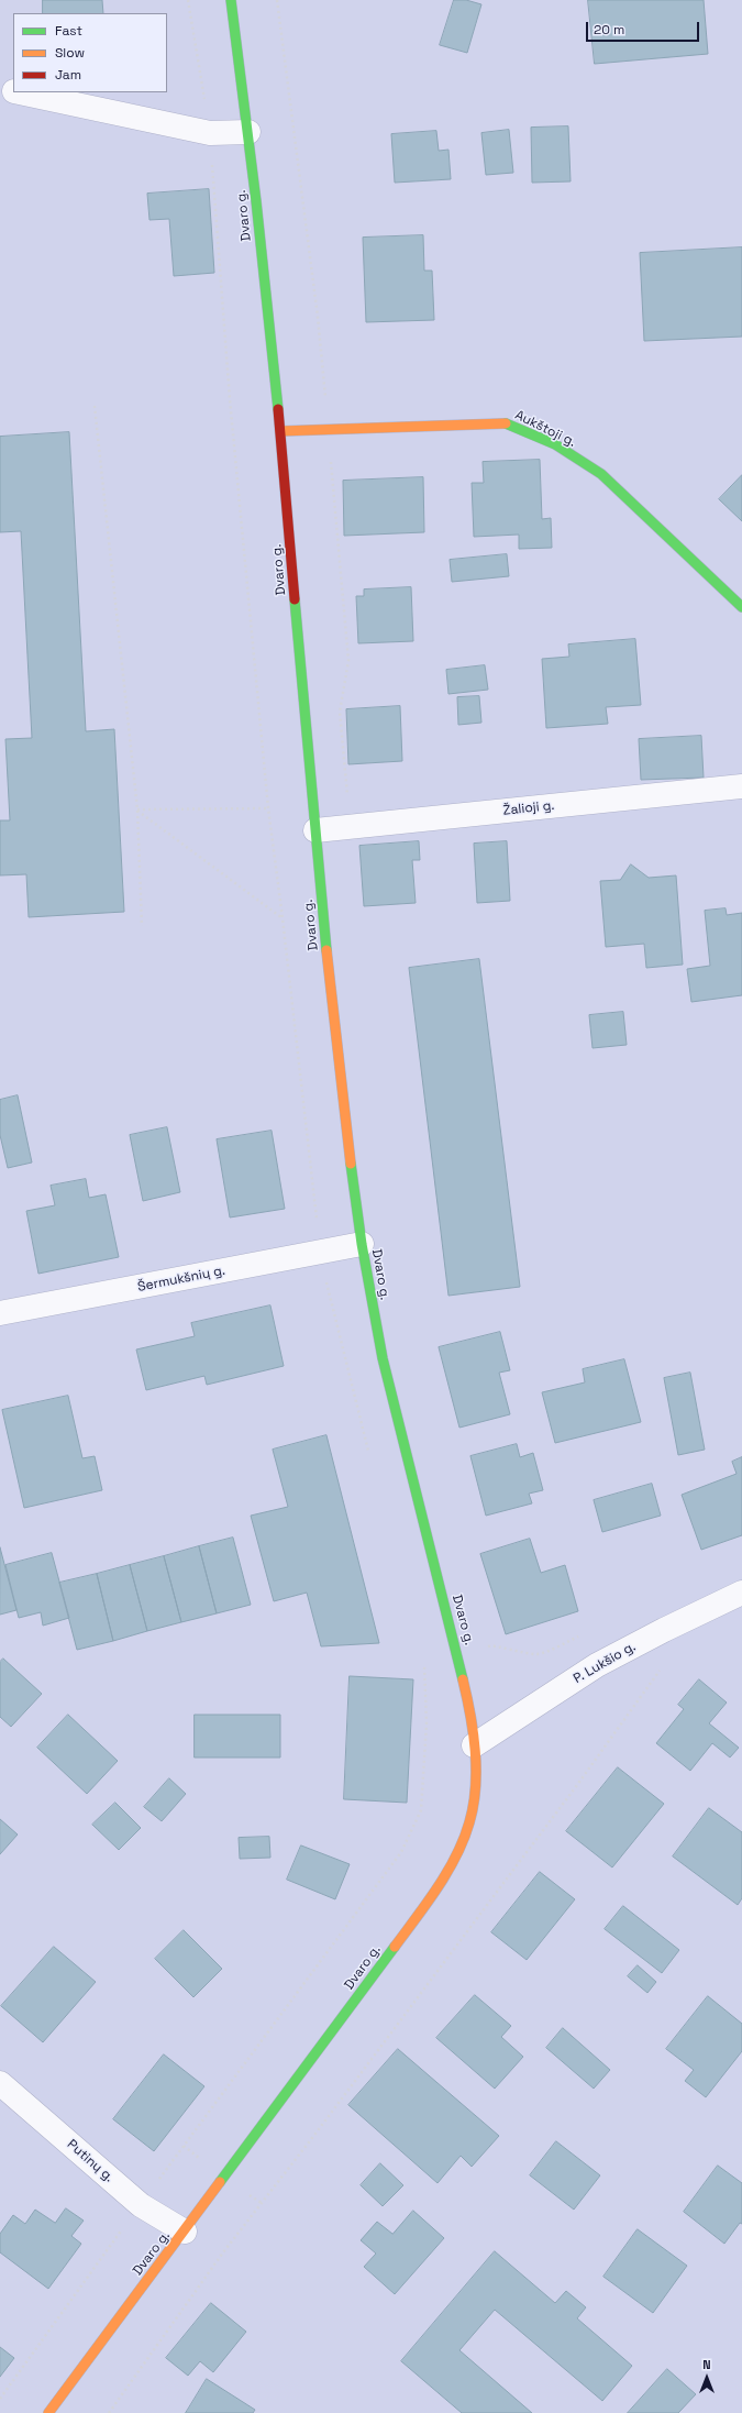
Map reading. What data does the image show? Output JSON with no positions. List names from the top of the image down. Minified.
{"streets":{"main road":["Dvaro g.","Aukštoji g."],"street":["Žalioji g.","Šermukšnių g.","P. Lukšio g.","Putinų g."]},"crossings":[["Dvaro g.","Aukštoji g."],["Dvaro g.","Žalioji g."],["Dvaro g.","Šermukšnių g."],["Dvaro g.","P. Lukšio g."],["Dvaro g.","Putinų g."]],"legend":["Fast","Slow","Jam"],"scale_bar":"20 m","north":"top"}
